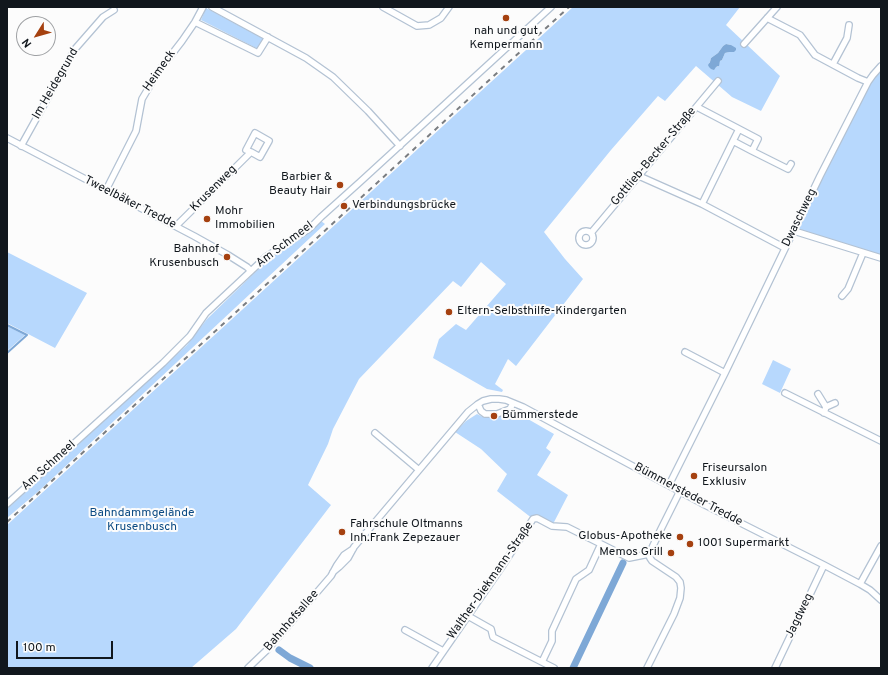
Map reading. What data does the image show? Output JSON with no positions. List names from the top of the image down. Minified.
{"streets":{"street":["Heimeck","Im Heidegrund","Gottlieb-Becker-Straße","Krusenweg","Tweelbäker Tredde","Dwaschweg","Am Schmeel","Bümmersteder Tredde","Walther-Diekmann-Straße","Jagdweg","Bahnhofsallee"]},"crossings":[["Heimeck","Tweelbäker Tredde"],["Im Heidegrund","Tweelbäker Tredde"],["Krusenweg","Tweelbäker Tredde"],["Tweelbäker Tredde","Am Schmeel"],["Dwaschweg","Bümmersteder Tredde"],["Bümmersteder Tredde","Jagdweg"],["Bümmersteder Tredde","Bahnhofsallee"]],"parks":["Bahndammgelände Krusenbusch"],"places":["nah und gut Kempermann","Barbier & Beauty Hair","Verbindungsbrücke","Mohr Immobilien","Bahnhof Krusenbusch","Eltern-Selbsthilfe-Kindergarten","Bümmerstede","Friseursalon Exklusiv","Fahrschule Oltmanns Inh.Frank Zepezauer","Globus-Apotheke","1001 Supermarkt","Memos Grill"],"scale_bar":"100 m","north":"bottom left"}
